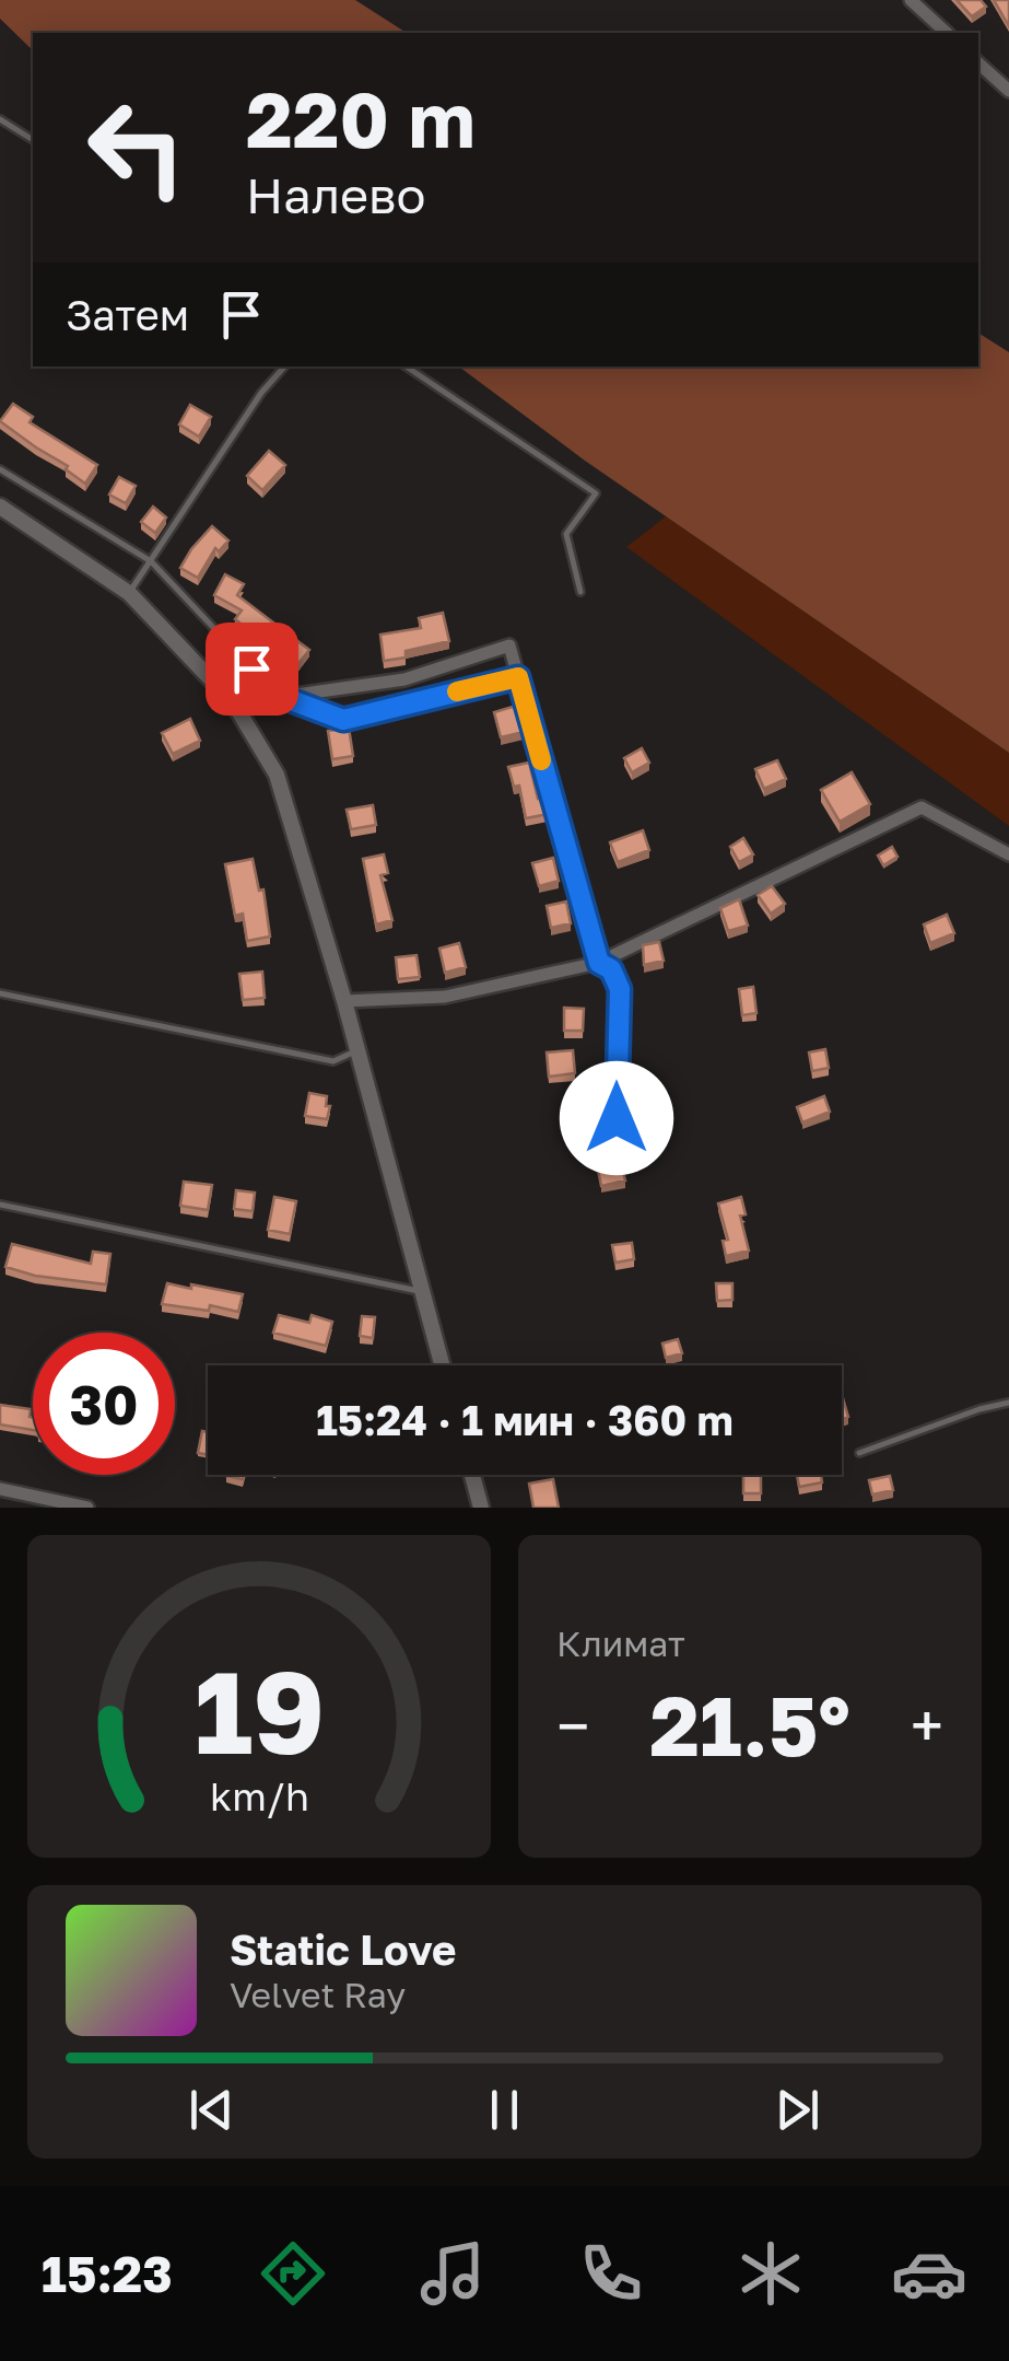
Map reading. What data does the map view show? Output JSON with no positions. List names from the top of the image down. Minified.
{"page":{"turn":["220 m","Налево"],"then":"Затем","limit":"30","trip":"15:24 · 1 мин · 360 m","tile":"Климат","heat":["−","21.5°","+"],"song":["Static Love","Velvet Ray"],"tabs":"15:23","gauge":["19","km/h"]}}
